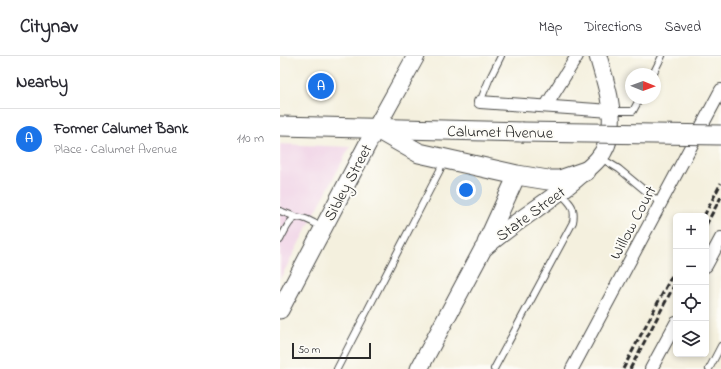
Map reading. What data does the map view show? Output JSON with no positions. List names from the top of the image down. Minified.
{"streets":{"main road":["Calumet Avenue"],"street":["Sibley Street","State Street","Willow Court"]},"crossings":[["Calumet Avenue","Sibley Street"],["Calumet Avenue","State Street"]],"scale_bar":"50 m","north":"right","page":{"header":"Citynav","nav":["Map","Directions","Saved"],"heading":"Nearby","pins":"A","list":[{"mark":"A","name":"Former Calumet Bank","note":"Place · Calumet Avenue","value":"110 m"}],"map_buttons":["+","−"],"scale":"50 m"}}
